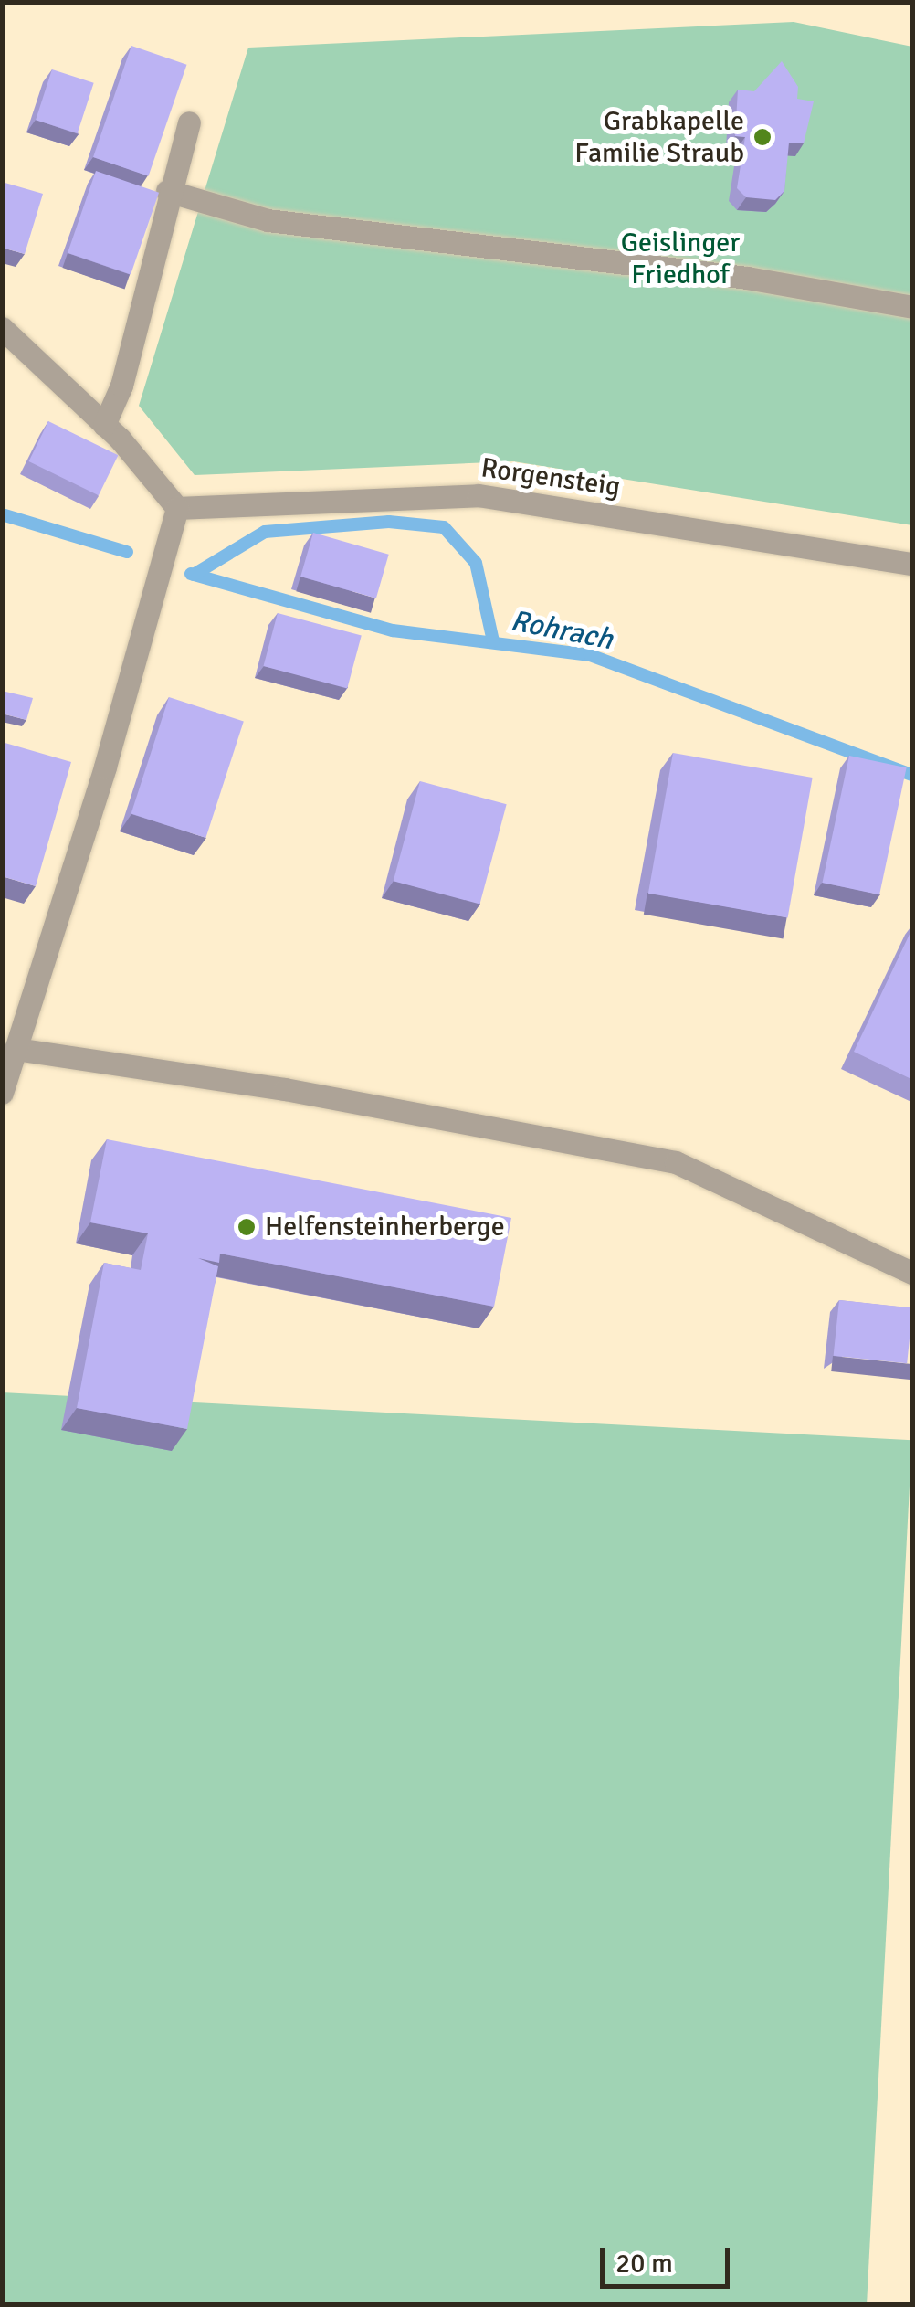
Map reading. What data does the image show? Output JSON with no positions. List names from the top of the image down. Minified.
{"streets":{"street":["Rorgensteig"]},"water":["Rohrach"],"parks":["Geislinger Friedhof"],"places":["Grabkapelle Familie Straub","Helfensteinherberge"],"scale_bar":"20 m"}
